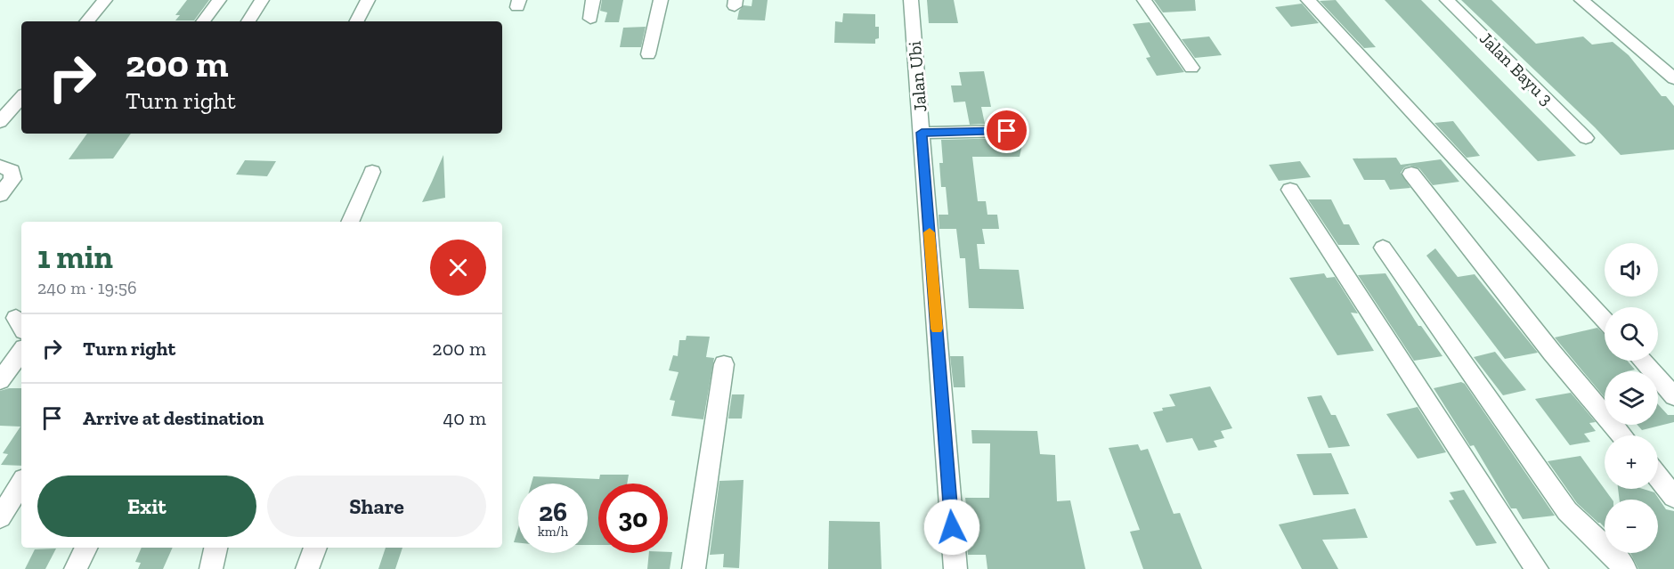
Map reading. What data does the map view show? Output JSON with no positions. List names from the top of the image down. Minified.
{"streets":{"street":["Jalan Bayu 3","Jalan Ubi"]},"page":{"turn":["200 m","Turn right"],"heading":["1 min","240 m · 19:56"],"map_buttons":["+","−"],"list":[{"name":"Turn right","value":"200 m"},{"name":"Arrive at destination","value":"40 m"}],"buttons":["Exit","Share"],"speed":"26 km/h","limit":"30"}}
